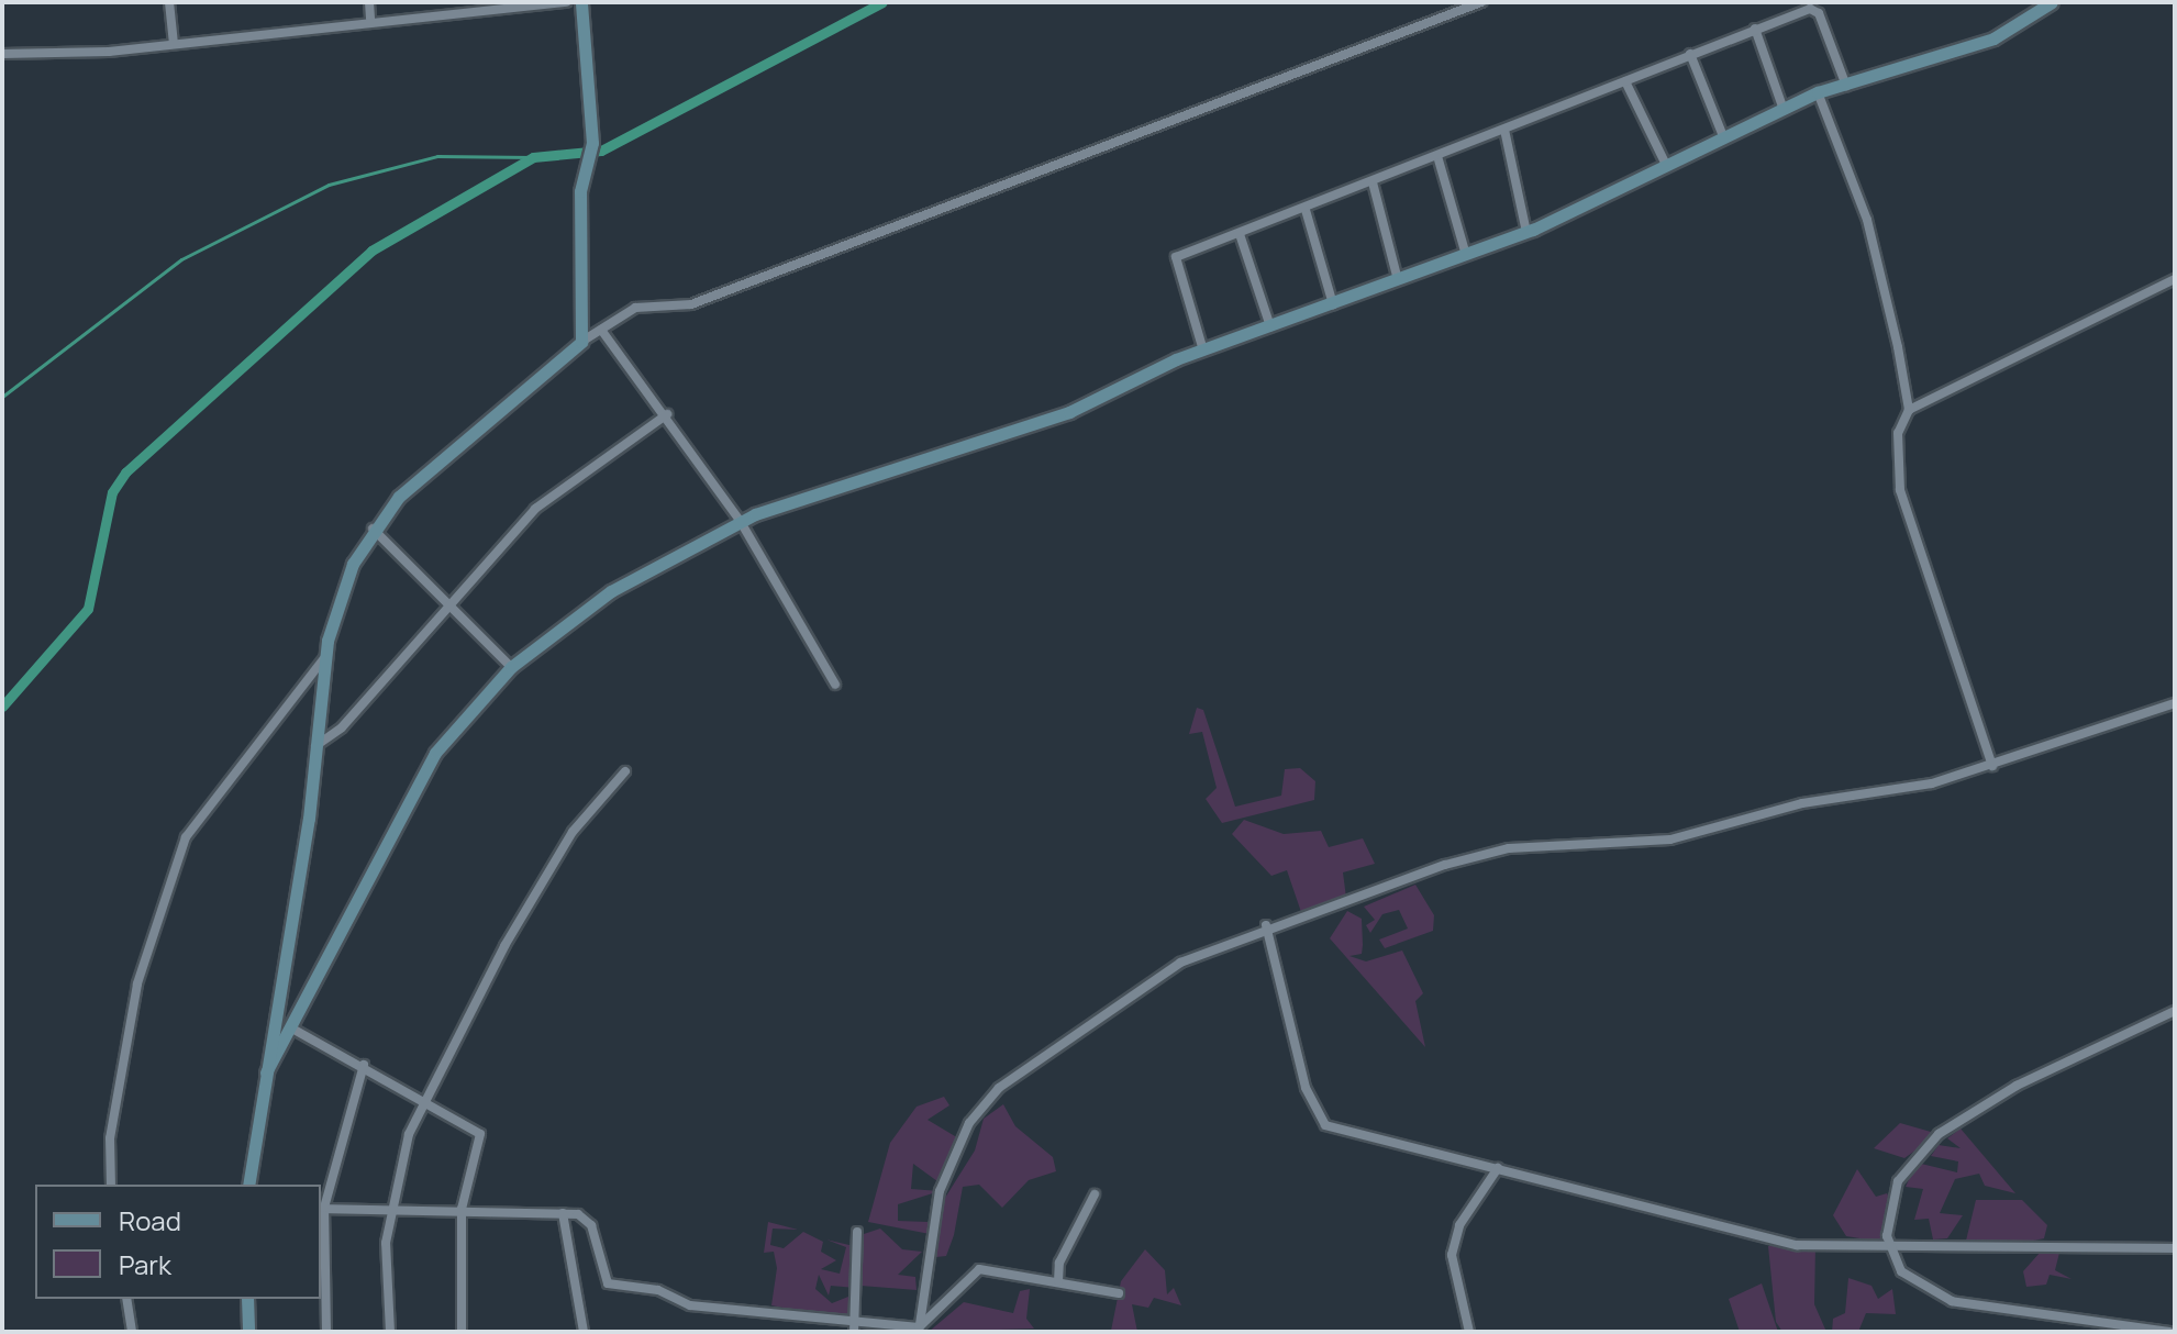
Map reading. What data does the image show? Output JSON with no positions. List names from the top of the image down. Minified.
{"legend":["Road","Park"]}
